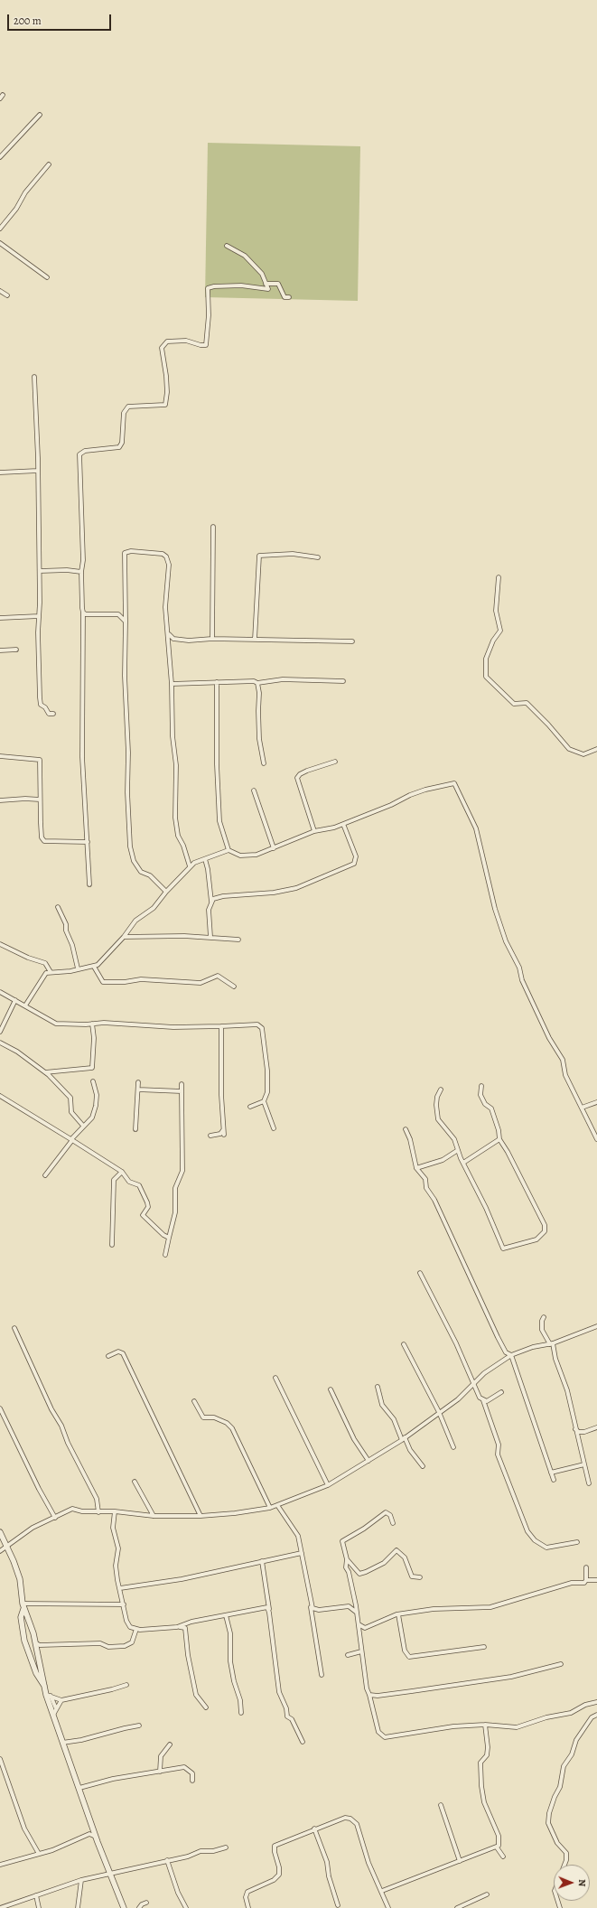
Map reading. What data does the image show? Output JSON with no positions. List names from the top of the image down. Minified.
{"scale_bar":"200 m","north":"right"}
